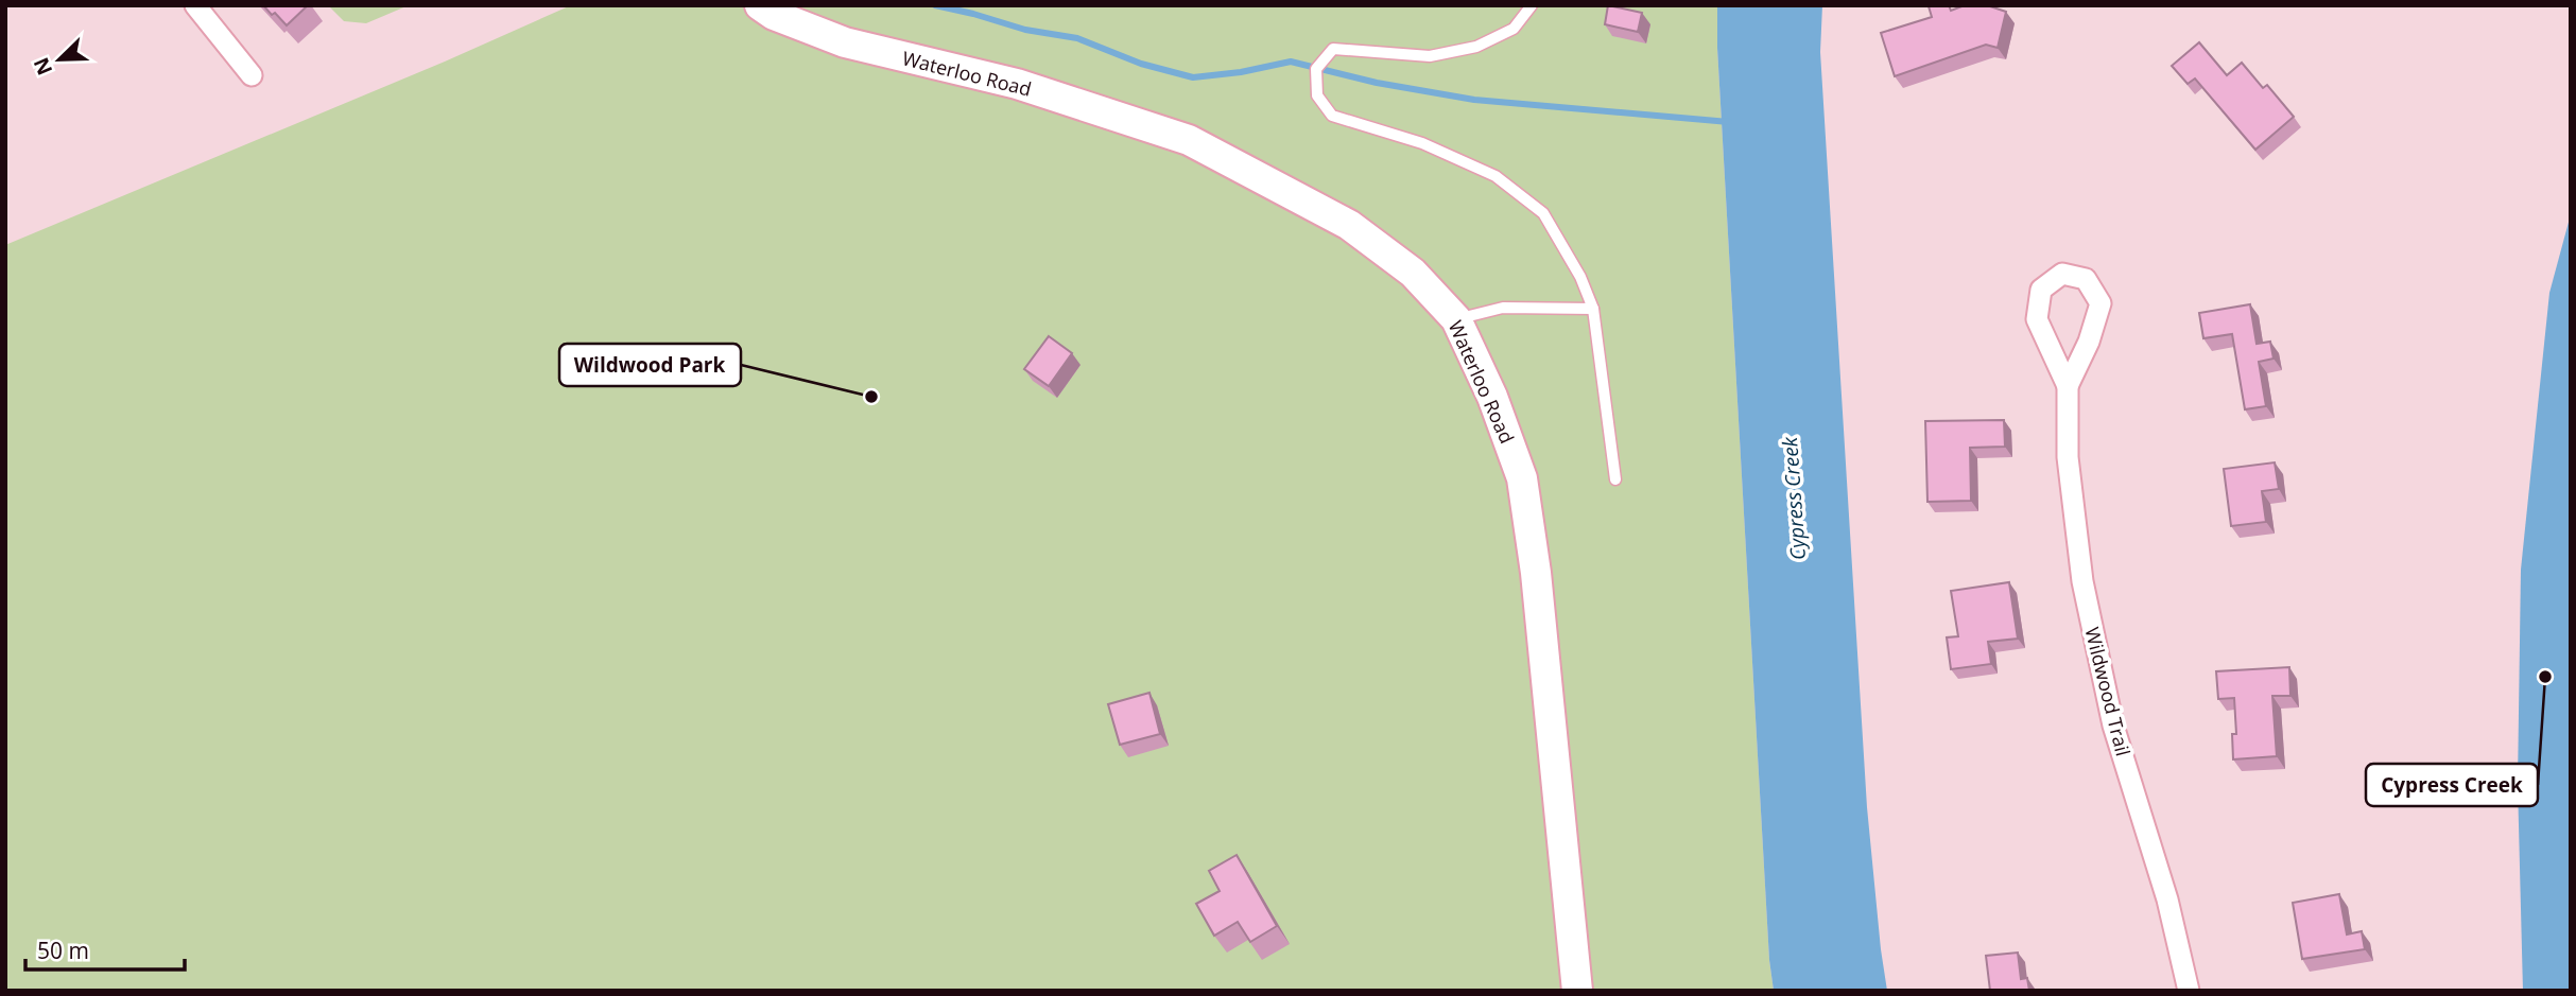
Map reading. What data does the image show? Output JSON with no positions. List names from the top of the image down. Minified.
{"streets":{"street":["Waterloo Road","Wildwood Trail"]},"water":["Cypress Creek"],"places":["Wildwood Park","Cypress Creek"],"scale_bar":"50 m","north":"bottom left"}
